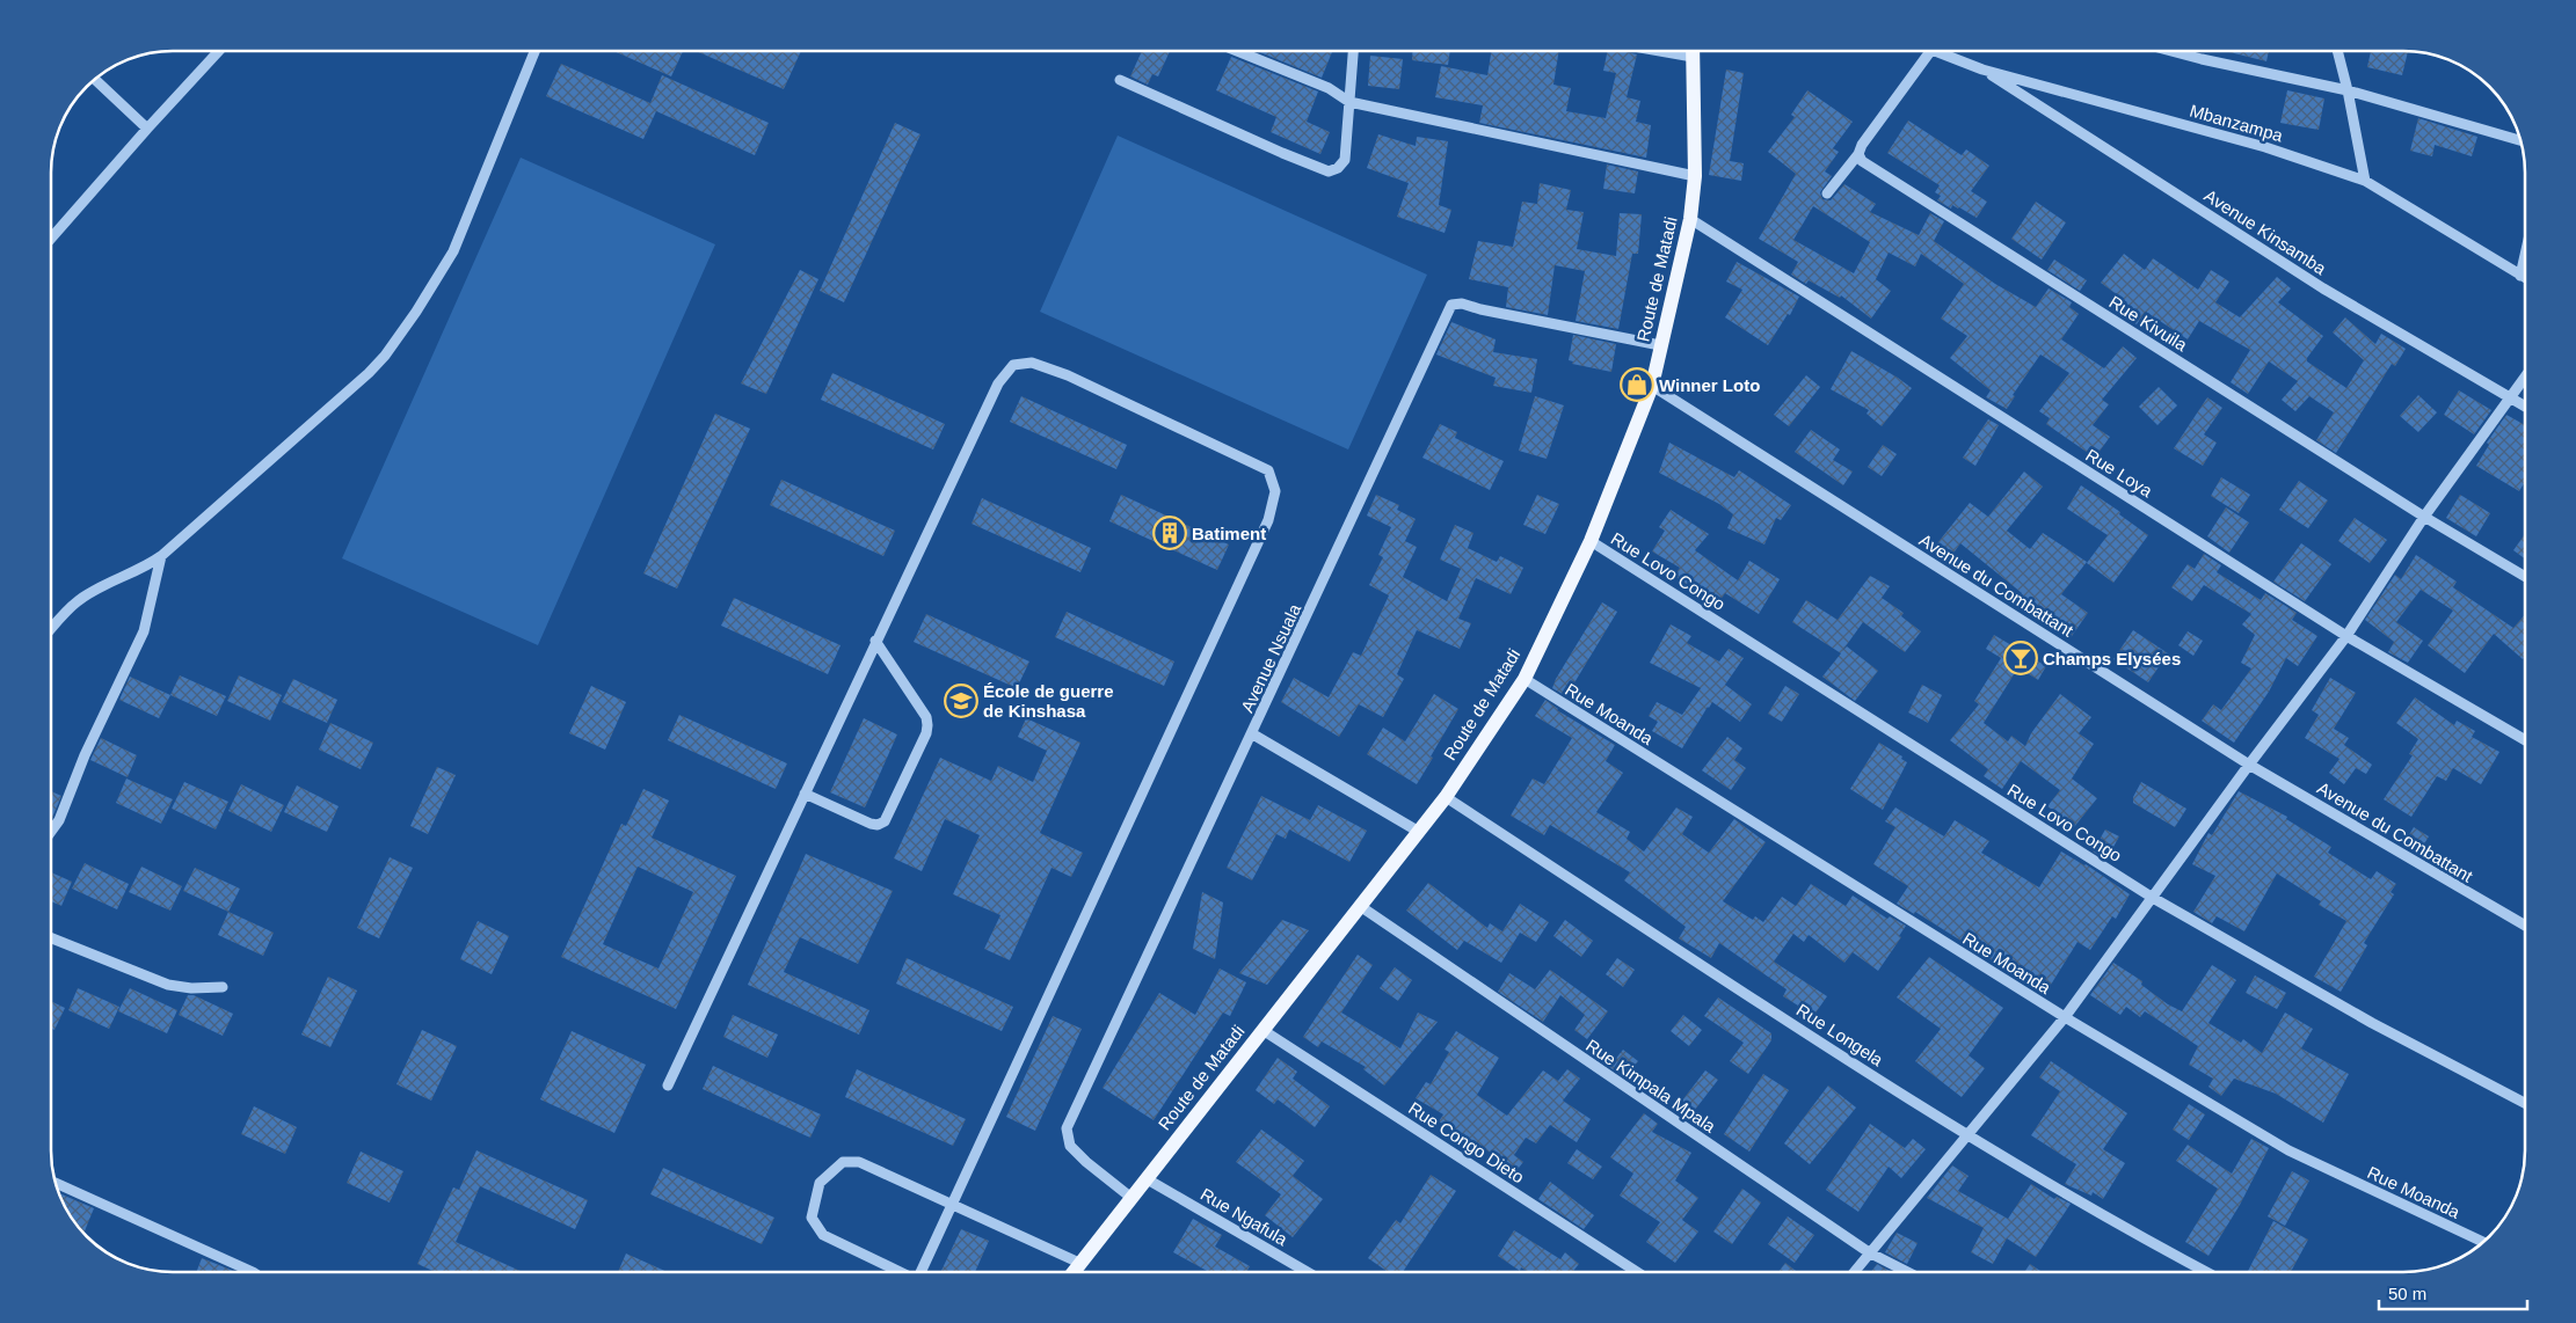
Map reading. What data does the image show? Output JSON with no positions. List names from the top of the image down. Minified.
{"streets":{"main road":["Route de Matadi"],"street":["Mbanzampa","Avenue Kinsamba","Rue Kivuila","Rue Loya","Rue Lovo Congo","Avenue du Combattant","Avenue Nsuala","Rue Moanda","Rue Longela","Rue Kimpala Mpala","Rue Congo Dieto","Rue Ngafula"]},"crossings":[["Mbanzampa","Avenue Kinsamba"],["Route de Matadi","Rue Loya"],["Route de Matadi","Rue Lovo Congo"],["Route de Matadi","Avenue du Combattant"],["Route de Matadi","Avenue Nsuala"],["Route de Matadi","Rue Moanda"],["Route de Matadi","Rue Longela"],["Route de Matadi","Rue Kimpala Mpala"],["Route de Matadi","Rue Congo Dieto"],["Route de Matadi","Rue Ngafula"]],"places":{"shop":["Winner Loto"],"building":["Batiment"],"bar":["Champs Elysées"],"school or university":["École de guerre de Kinshasa"]},"scale_bar":"50 m"}
